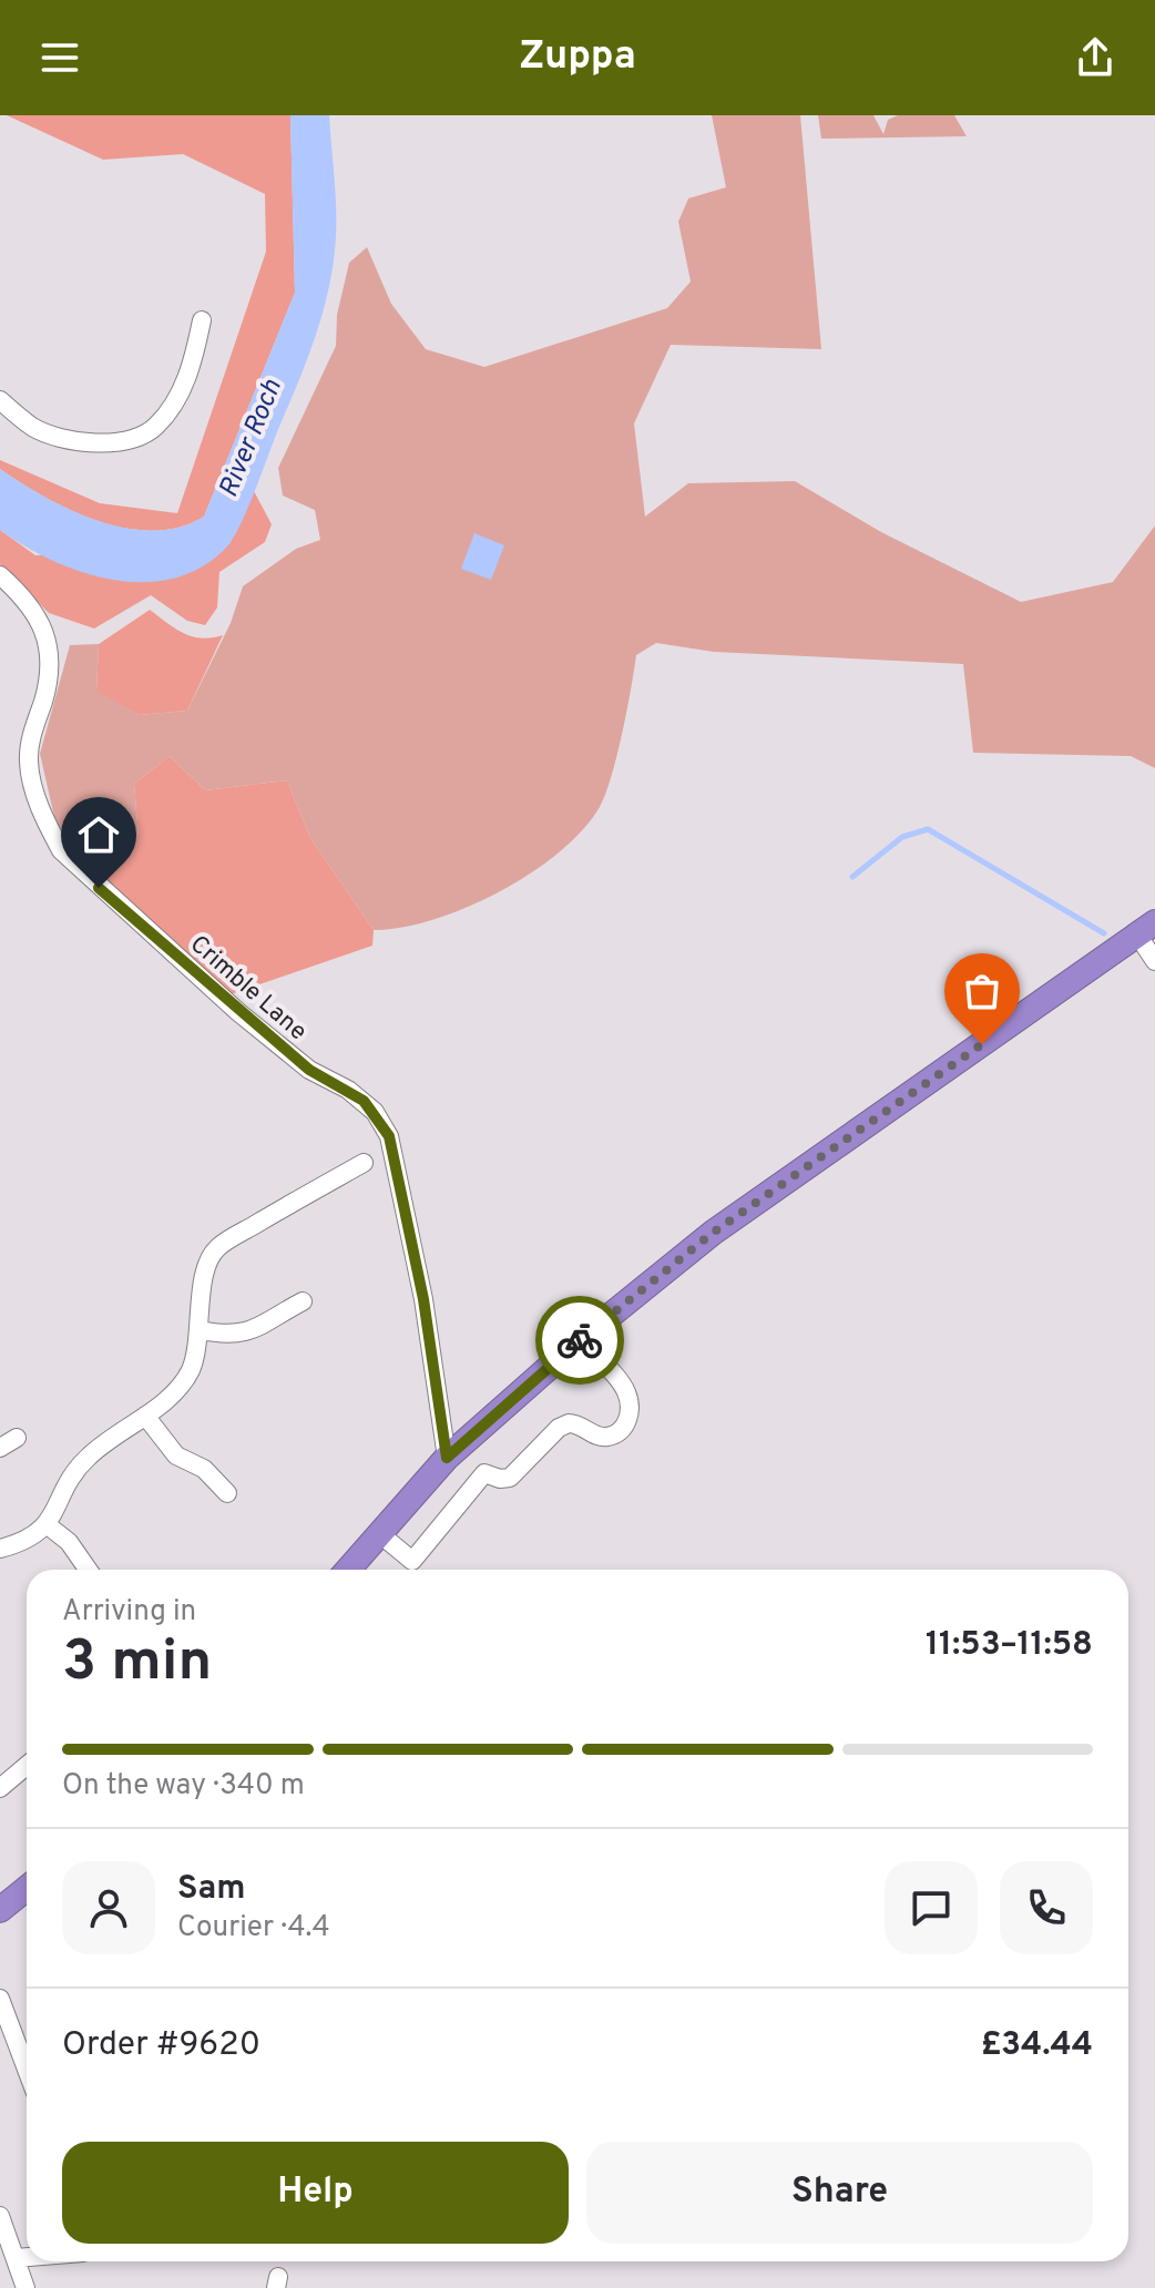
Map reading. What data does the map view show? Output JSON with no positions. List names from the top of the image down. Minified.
{"streets":{"street":["Crimble Lane"]},"water":["River Roch"],"page":{"header":"Zuppa","heading":["3 min","Arriving in","11:53–11:58"],"panel":["Sam","Courier · 4.4","Order #9620","£34.44"],"bar":"On the way · 340 m","buttons":["Help","Share"]}}
